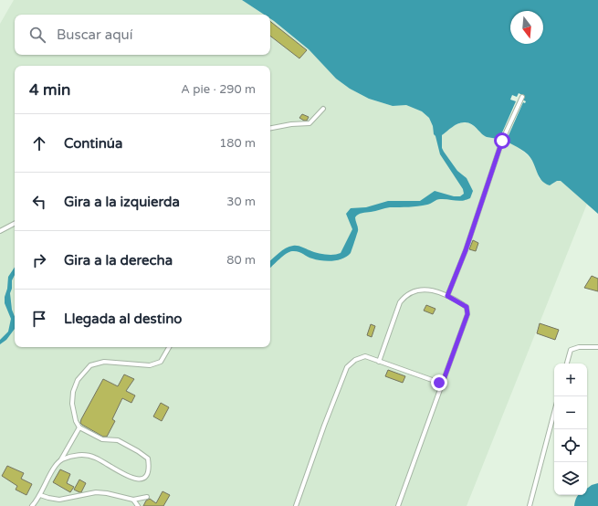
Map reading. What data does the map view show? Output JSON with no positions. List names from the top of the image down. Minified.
{"north":"bottom","page":{"search":"Buscar aquí","heading":["4 min","A pie · 290 m"],"list":[["Continúa","180 m"],["Gira a la izquierda","30 m"],["Gira a la derecha","80 m"],"Llegada al destino"],"map_buttons":["+","−"]}}
